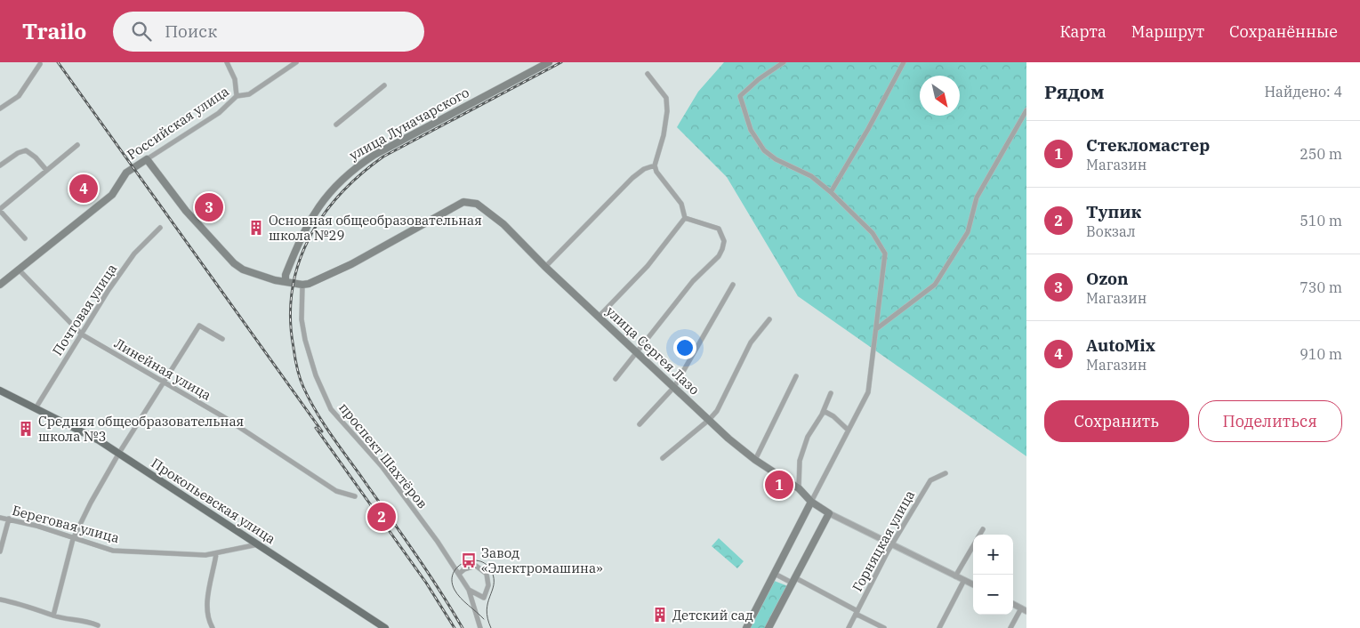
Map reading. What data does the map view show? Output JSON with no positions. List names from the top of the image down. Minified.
{"streets":{"main road":["Российская улица","улица Луначарского","улица Сергея Лазо","Прокопьевская улица"],"street":["Почтовая улица","Линейная улица","проспект Шахтёров","Береговая улица","Горняцкая улица"]},"crossings":[["Российская улица","Линейная улица"],["Почтовая улица","Линейная улица"],["Почтовая улица","Прокопьевская улица"],["улица Сергея Лазо","проспект Шахтёров"],["Прокопьевская улица","Береговая улица"]],"places":{"building":["Основная общеобразовательная школа №29","Средняя общеобразовательная школа №3","Детский сад"],"bus stop":["Завод «Электромашина»"]},"north":"bottom right","page":{"header":"Trailo","search":"Поиск","nav":["Карта","Маршрут","Сохранённые"],"heading":["Рядом","Найдено: 4"],"list":[{"mark":"1","name":"Стекломастер","note":"Магазин","value":"250 m"},{"mark":"2","name":"Тупик","note":"Вокзал","value":"510 m"},{"mark":"3","name":"Ozon","note":"Магазин","value":"730 m"},{"mark":"4","name":"AutoMix","note":"Магазин","value":"910 m"}],"pins":["4","3","1","2"],"buttons":["Сохранить","Поделиться"],"map_buttons":["+","−"]}}
